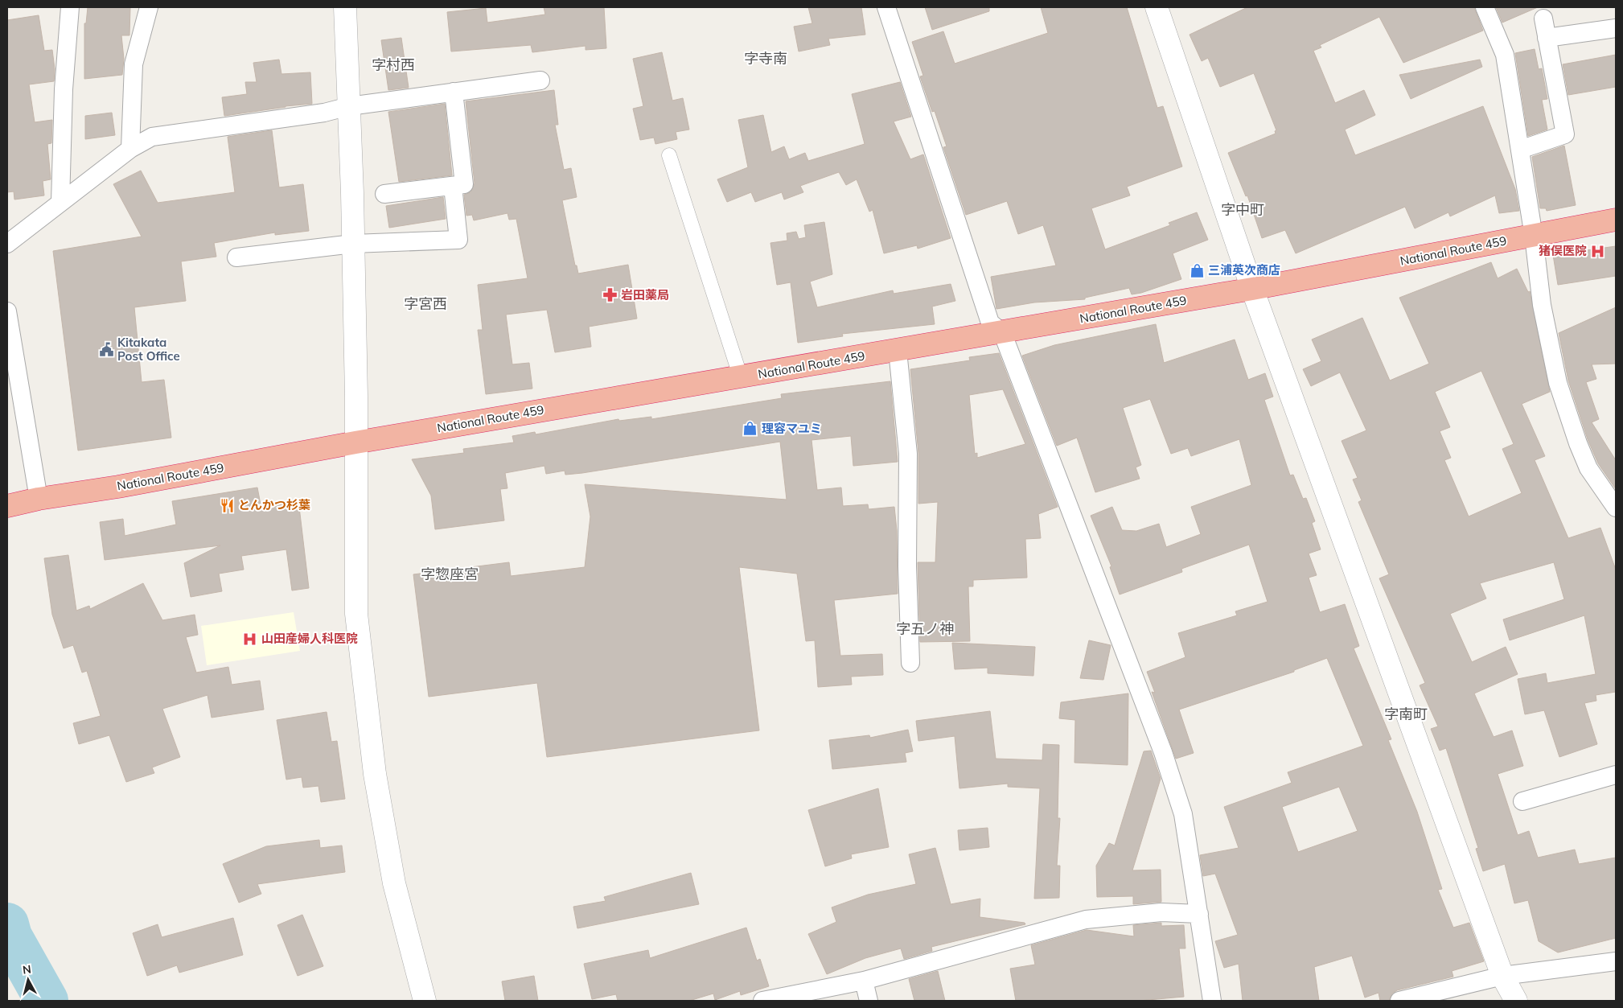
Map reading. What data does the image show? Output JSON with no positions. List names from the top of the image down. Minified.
{"streets":{"highway":["National Route 459"]},"districts":["字寺南","字村西","字中町","字宮西","字惣座宮","字五ノ神","字南町"],"places":{"hospital":["猪俣医院","山田産婦人科医院"],"shop":["三浦英次商店","理容マユミ"],"pharmacy":["岩田薬局"],"public building":["Kitakata Post Office"],"restaurant":["とんかつ杉葉"]},"north":"top"}
